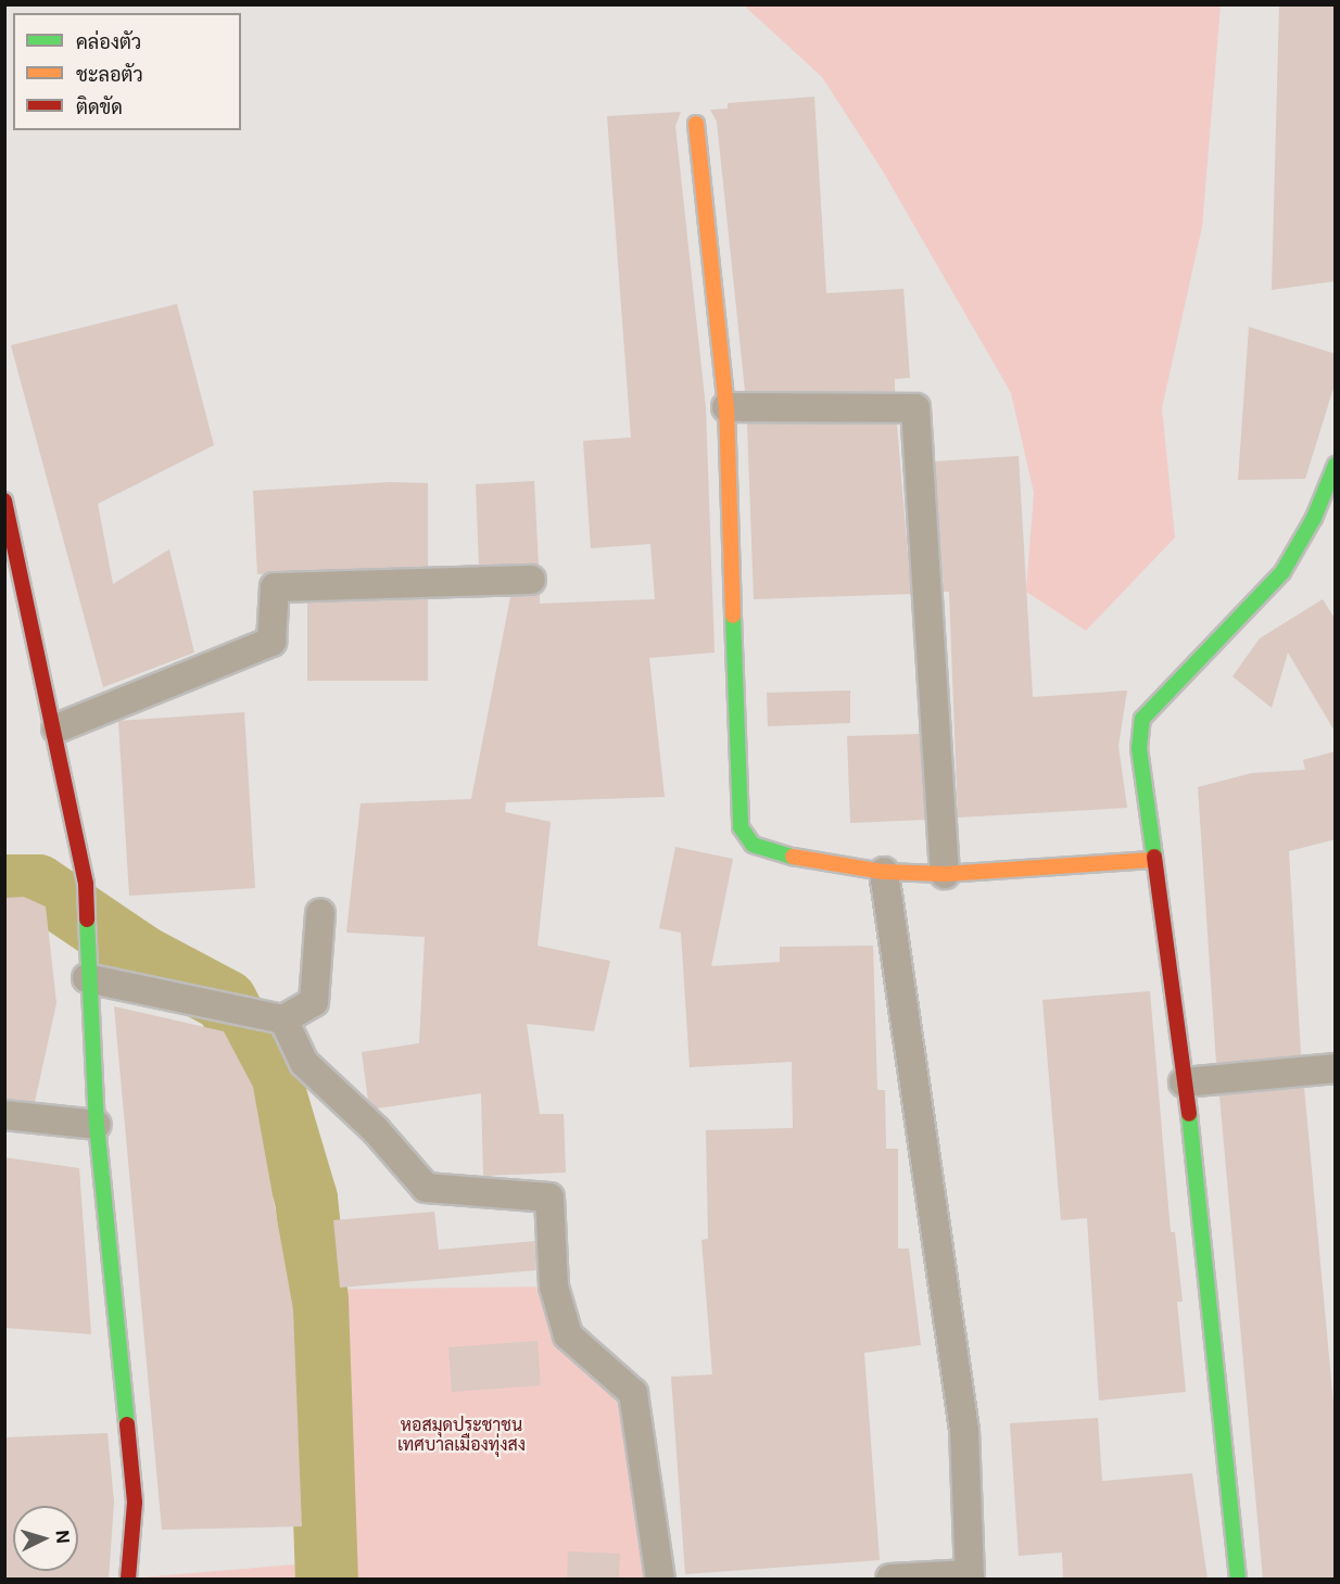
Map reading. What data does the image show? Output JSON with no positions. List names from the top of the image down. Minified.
{"parks":["หอสมุดประชาชน เทศบาลเมืองทุ่งสง"],"legend":["คล่องตัว","ชะลอตัว","ติดขัด"],"north":"right"}
